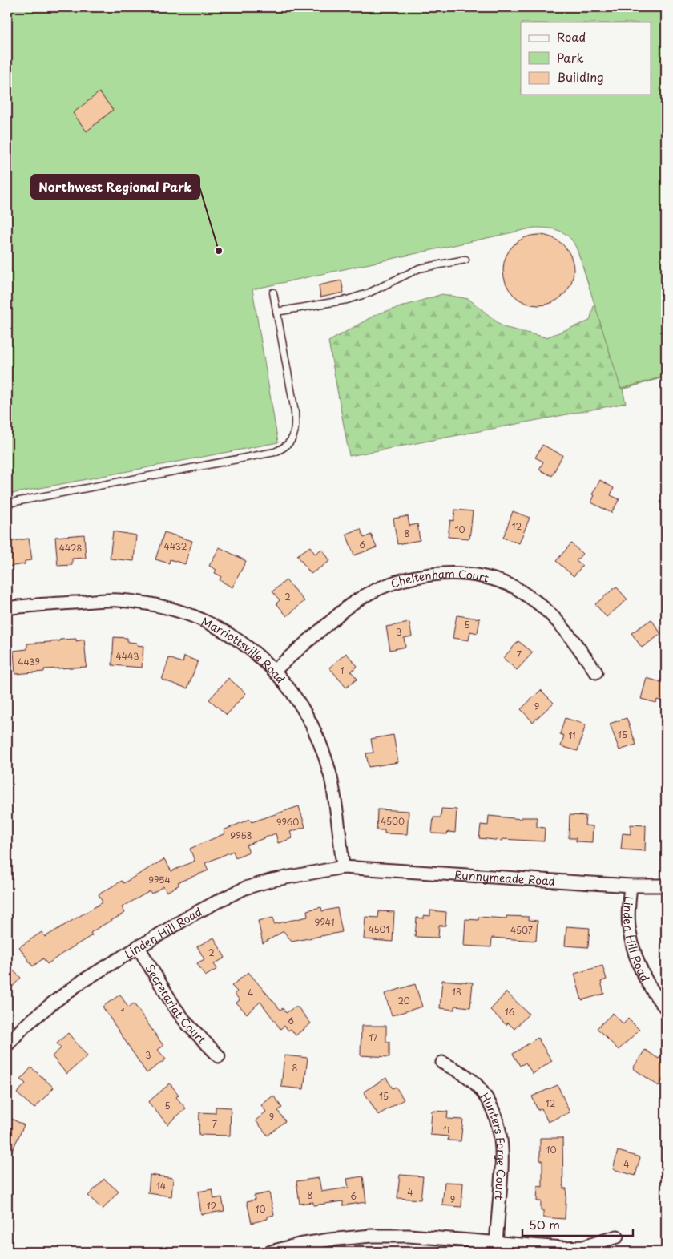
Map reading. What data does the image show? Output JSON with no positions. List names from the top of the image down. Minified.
{"streets":{"street":["Cheltenham Court","Marriottsville Road","Runnymeade Road","Linden Hill Road","Secretariat Court","Hunters Forge Court"]},"crossings":[["Cheltenham Court","Marriottsville Road"],["Marriottsville Road","Runnymeade Road"],["Marriottsville Road","Linden Hill Road"],["Runnymeade Road","Linden Hill Road"],["Linden Hill Road","Secretariat Court"]],"places":["Northwest Regional Park"],"house_numbers":["12","10","8","6","4432","4428","2","5","3","7","4443","4439","1","9","15","11","4500","9960","9958","9954","9941","4501","4507","2","18","4","20","1","16","6","17","3","8","15","12","5","9","7","11","10","4","14","4","8","6","9","12","10"],"legend":["Road","Park","Building"],"scale_bar":"50 m"}
